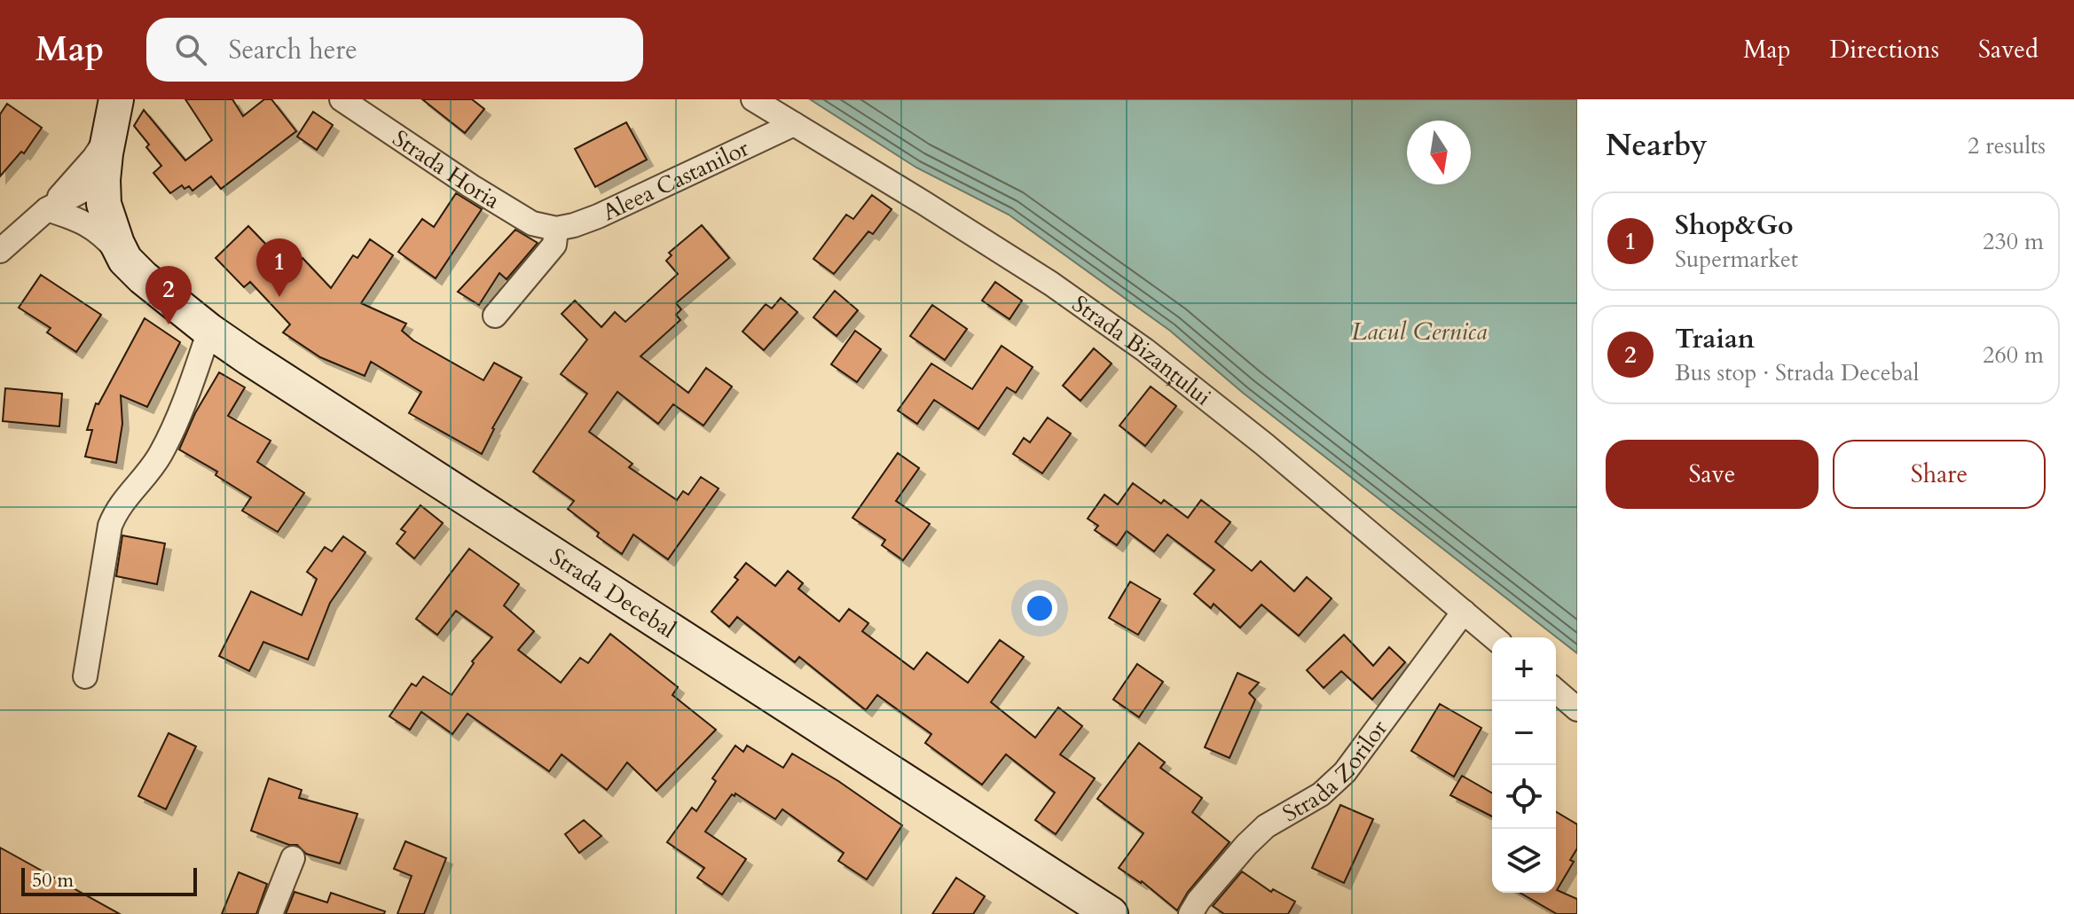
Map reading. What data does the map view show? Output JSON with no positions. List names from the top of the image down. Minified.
{"streets":{"main road":["Strada Decebal"],"street":["Strada Horia","Aleea Castanilor","Strada Bizanțului","Strada Zorilor"]},"crossings":[["Strada Horia","Aleea Castanilor"],["Aleea Castanilor","Strada Bizanțului"],["Strada Bizanțului","Strada Zorilor"]],"water":["Lacul Cernica"],"scale_bar":"50 m","north":"bottom","page":{"header":"Map","search":"Search here","nav":["Map","Directions","Saved"],"heading":["Nearby","2 results"],"list":[{"mark":"1","name":"Shop&Go","note":"Supermarket","value":"230 m"},{"mark":"2","name":"Traian","note":"Bus stop · Strada Decebal","value":"260 m"}],"pins":["1","2"],"buttons":["Save","Share"],"map_buttons":["+","−"],"scale":"50 m"}}
